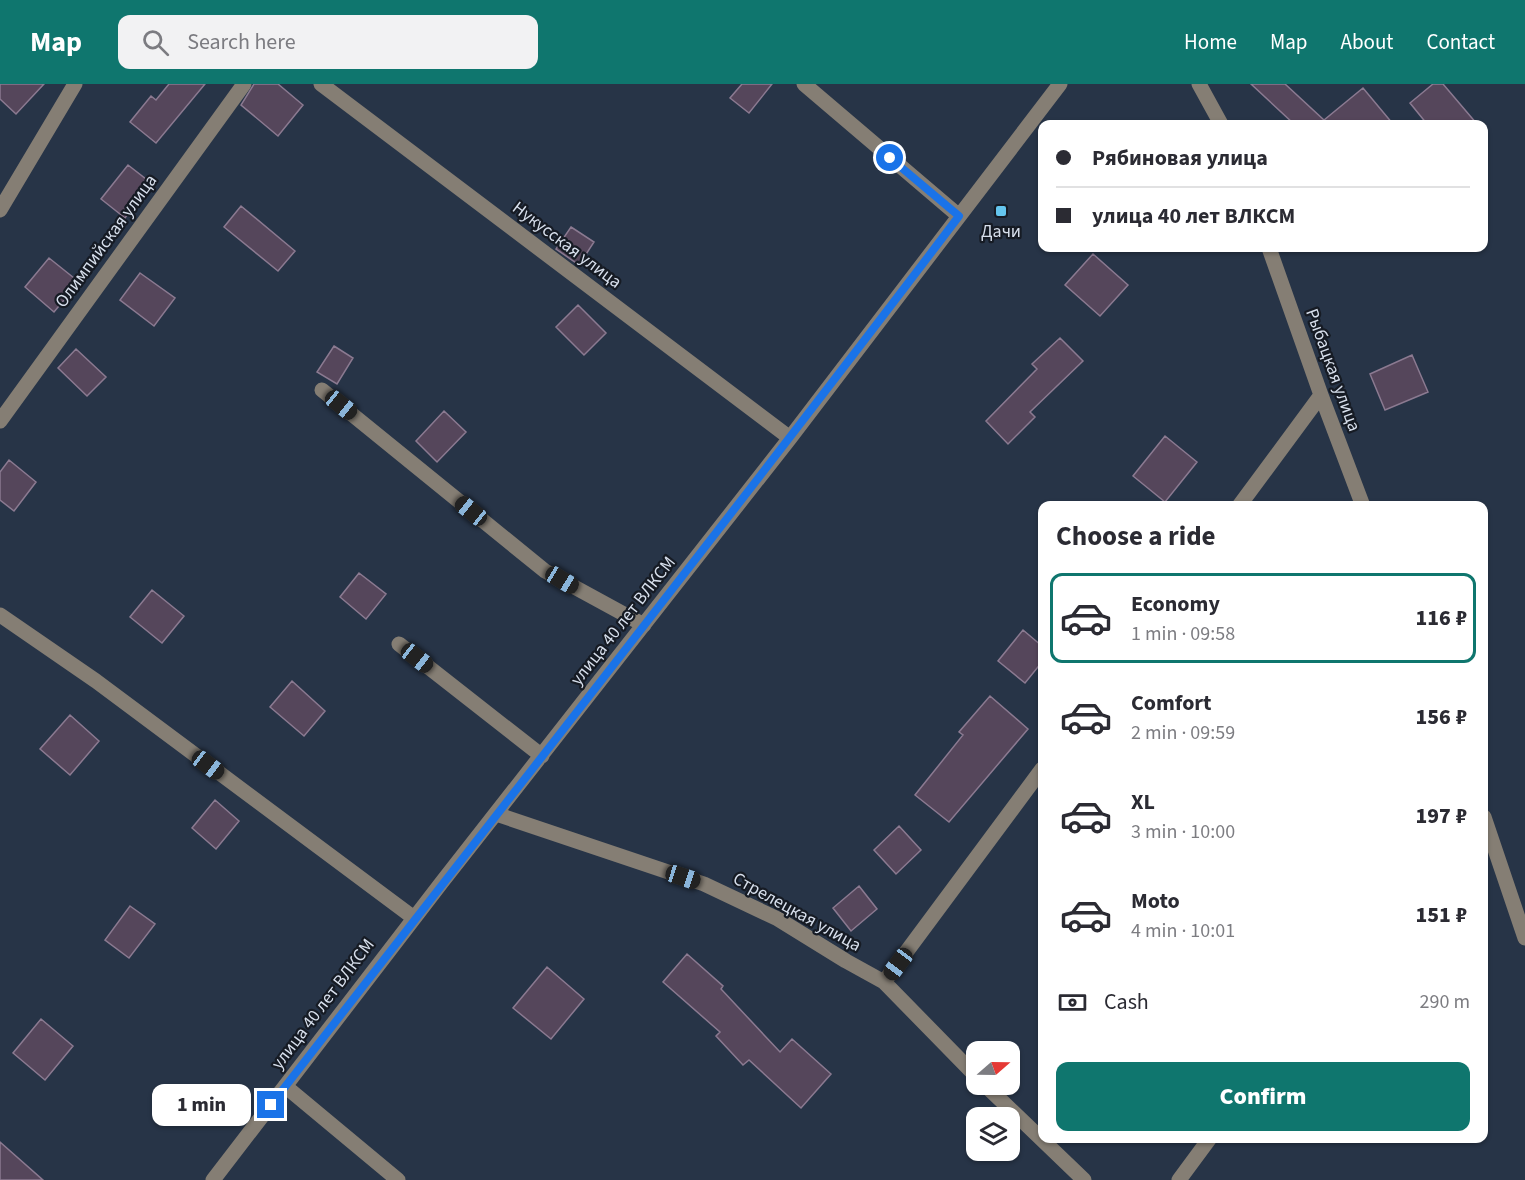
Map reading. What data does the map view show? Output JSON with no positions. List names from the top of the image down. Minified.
{"streets":{"street":["Олимпийская улица","Нукусская улица","Рыбацкая улица","улица 40 лет ВЛКСМ","Стрелецкая улица"]},"crossings":[["Нукусская улица","улица 40 лет ВЛКСМ"],["улица 40 лет ВЛКСМ","Стрелецкая улица"]],"places":{"transit":["Дачи"]},"north":"right","page":{"header":"Map","search":"Search here","nav":["Home","Map","About","Contact"],"banner":["Рябиновая улица","улица 40 лет ВЛКСМ"],"heading":"Choose a ride","list":[{"name":"Economy","note":"1 min · 09:58","value":"116 ₽"},{"name":"Comfort","note":"2 min · 09:59","value":"156 ₽"},{"name":"XL","note":"3 min · 10:00","value":"197 ₽"},{"name":"Moto","note":"4 min · 10:01","value":"151 ₽"}],"pay":["Cash","290 m"],"buttons":"Confirm","bubble":"1 min"}}
